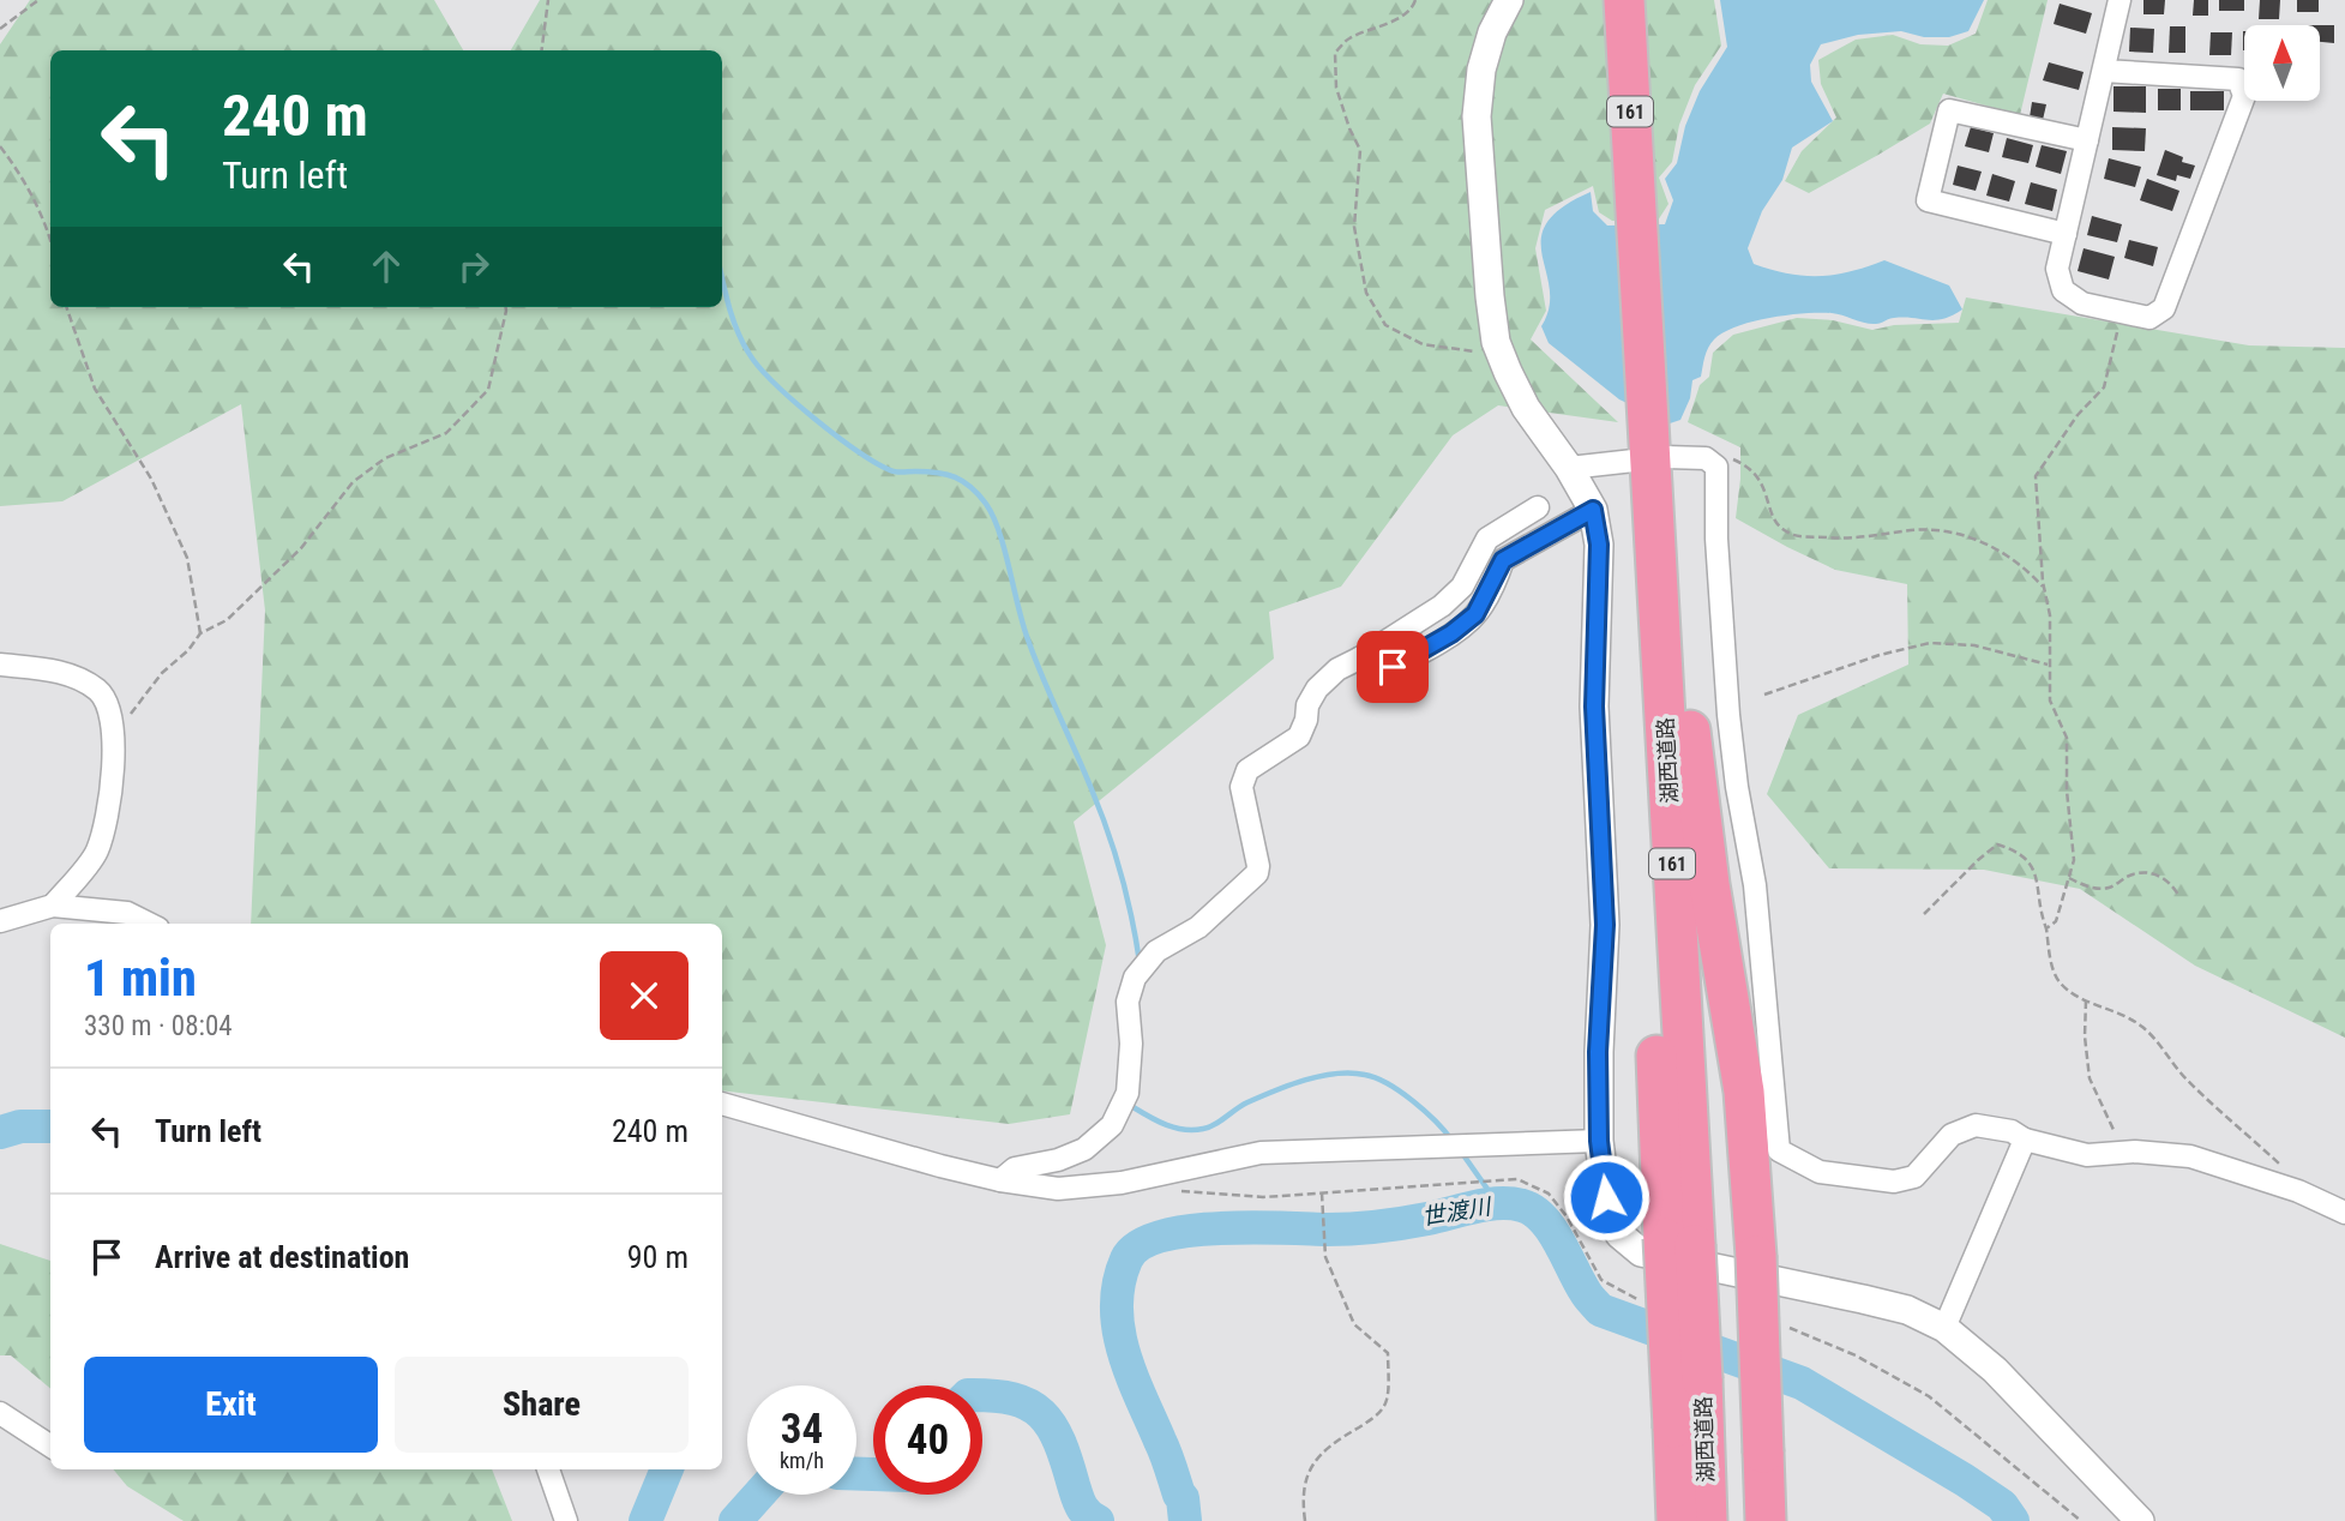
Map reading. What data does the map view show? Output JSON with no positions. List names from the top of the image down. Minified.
{"streets":{"highway":["161","湖西道路"]},"water":["世渡川"],"north":"top","page":{"turn":["240 m","Turn left"],"heading":["1 min","330 m · 08:04"],"list":[{"name":"Turn left","value":"240 m"},{"name":"Arrive at destination","value":"90 m"}],"buttons":["Exit","Share"],"speed":"34 km/h","limit":"40"}}
